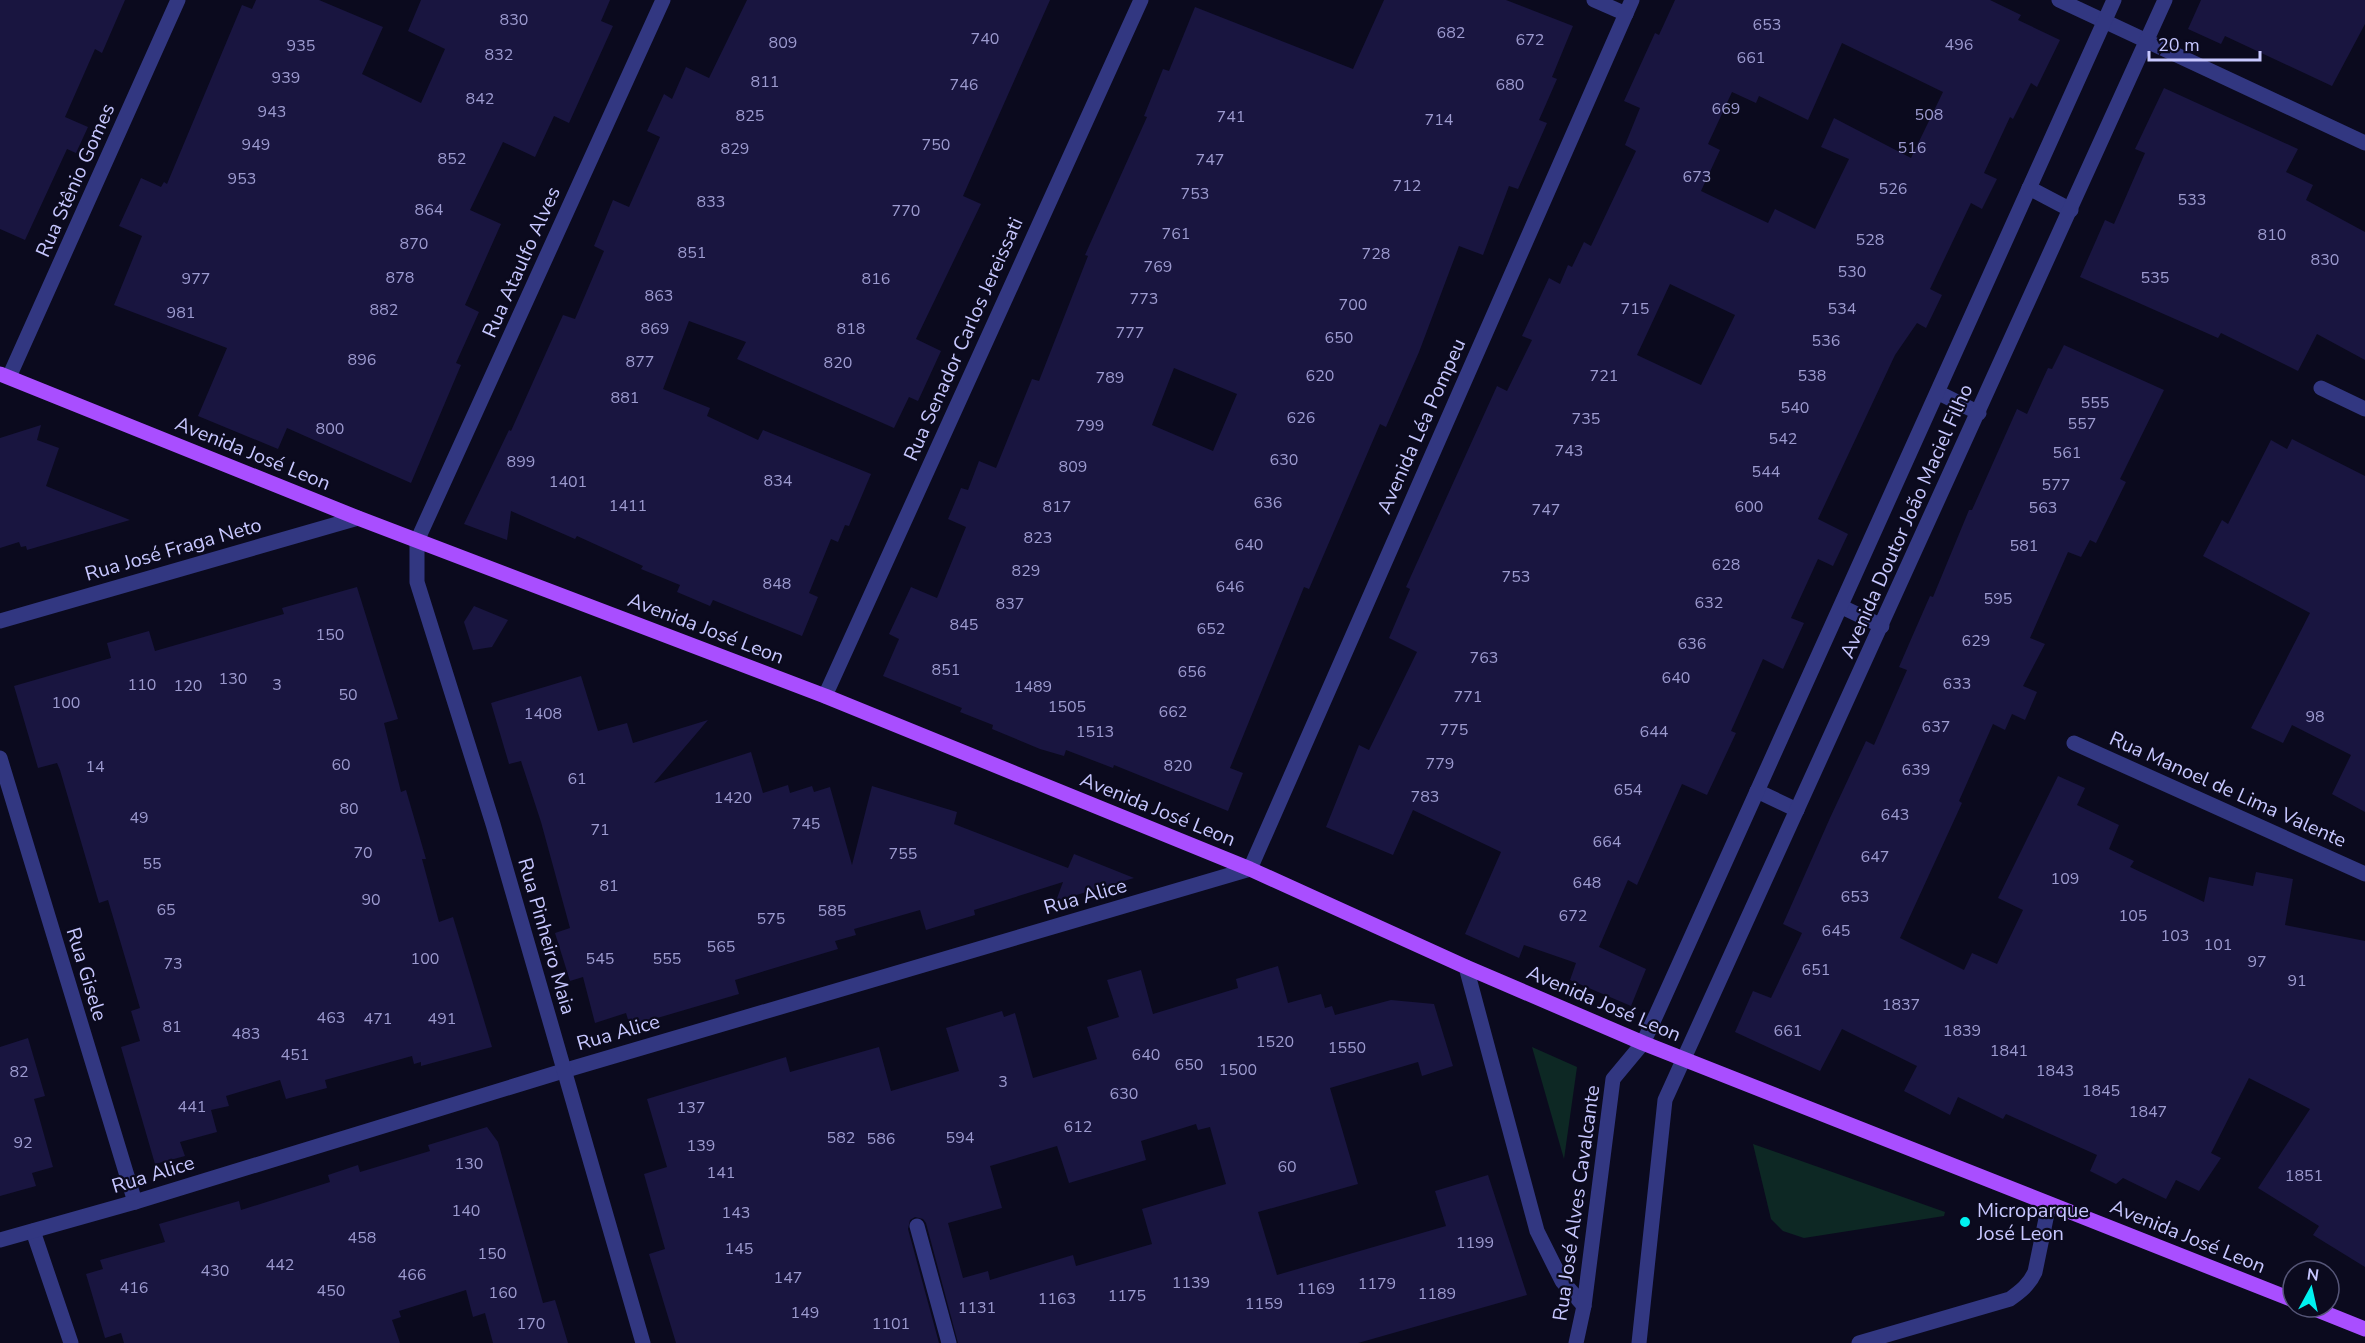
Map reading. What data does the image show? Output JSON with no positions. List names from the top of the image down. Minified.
{"streets":{"main road":["Avenida José Leon"],"street":["Rua Stênio Gomes","Rua Ataulfo Alves","Rua Senador Carlos Jereissati","Avenida Léa Pompeu","Avenida Doutor João Maciel Filho","Rua José Fraga Neto","Rua Manoel de Lima Valente","Rua Alice","Rua Pinheiro Maia","Rua Gisele","Rua José Alves Cavalcante"]},"crossings":[["Rua Stênio Gomes","Avenida José Leon"],["Rua Ataulfo Alves","Avenida José Leon"],["Rua Ataulfo Alves","Rua Pinheiro Maia"],["Rua Senador Carlos Jereissati","Avenida José Leon"],["Avenida Léa Pompeu","Avenida José Leon"],["Avenida Léa Pompeu","Rua Alice"],["Avenida José Leon","Avenida Doutor João Maciel Filho"],["Avenida José Leon","Rua José Fraga Neto"],["Avenida José Leon","Rua Alice"],["Avenida José Leon","Rua Pinheiro Maia"],["Avenida José Leon","Rua José Alves Cavalcante"],["Avenida Doutor João Maciel Filho","Rua José Alves Cavalcante"],["Rua Alice","Rua Pinheiro Maia"],["Rua Alice","Rua Gisele"]],"places":["Microparque José Leon"],"house_numbers":["830","653","682","740","672","809","496","935","832","661","939","811","746","680","842","669","943","508","825","741","714","949","750","516","829","852","747","673","953","712","526","753","533","833","864","770","761","810","528","870","851","728","830","769","530","878","535","977","816","863","773","700","715","534","882","981","869","818","777","650","536","896","877","820","620","721","538","789","881","555","540","626","735","557","799","800","542","743","561","630","899","809","544","834","1401","577","636","1411","817","600","563","747","823","640","581","628","829","753","848","646","595","632","837","845","652","150","629","636","763","851","656","640","130","633","110","3","120","1489","50","771","100","1505","662","1408","98","637","775","1513","644","779","60","820","14","639","61","654","783","1420","80","643","49","745","71","664","70","755","647","55","109","648","81","653","90","65","585","672","105","575","645","103","101","565","100","545","555","97","73","651","91","1837","463","471","491","81","661","1839","483","1520","1550","1841","451","640","650","1500","1843","82","3","1845","630","441","137","1847","612","582","594","586","92","139","130","60","141","1851","140","143","458","1199","145","150","442","430","466","147","1139","1179","416","1169","450","160","1189","1175","1163","1159","1131","149","170","1101"],"scale_bar":"20 m","north":"top"}
